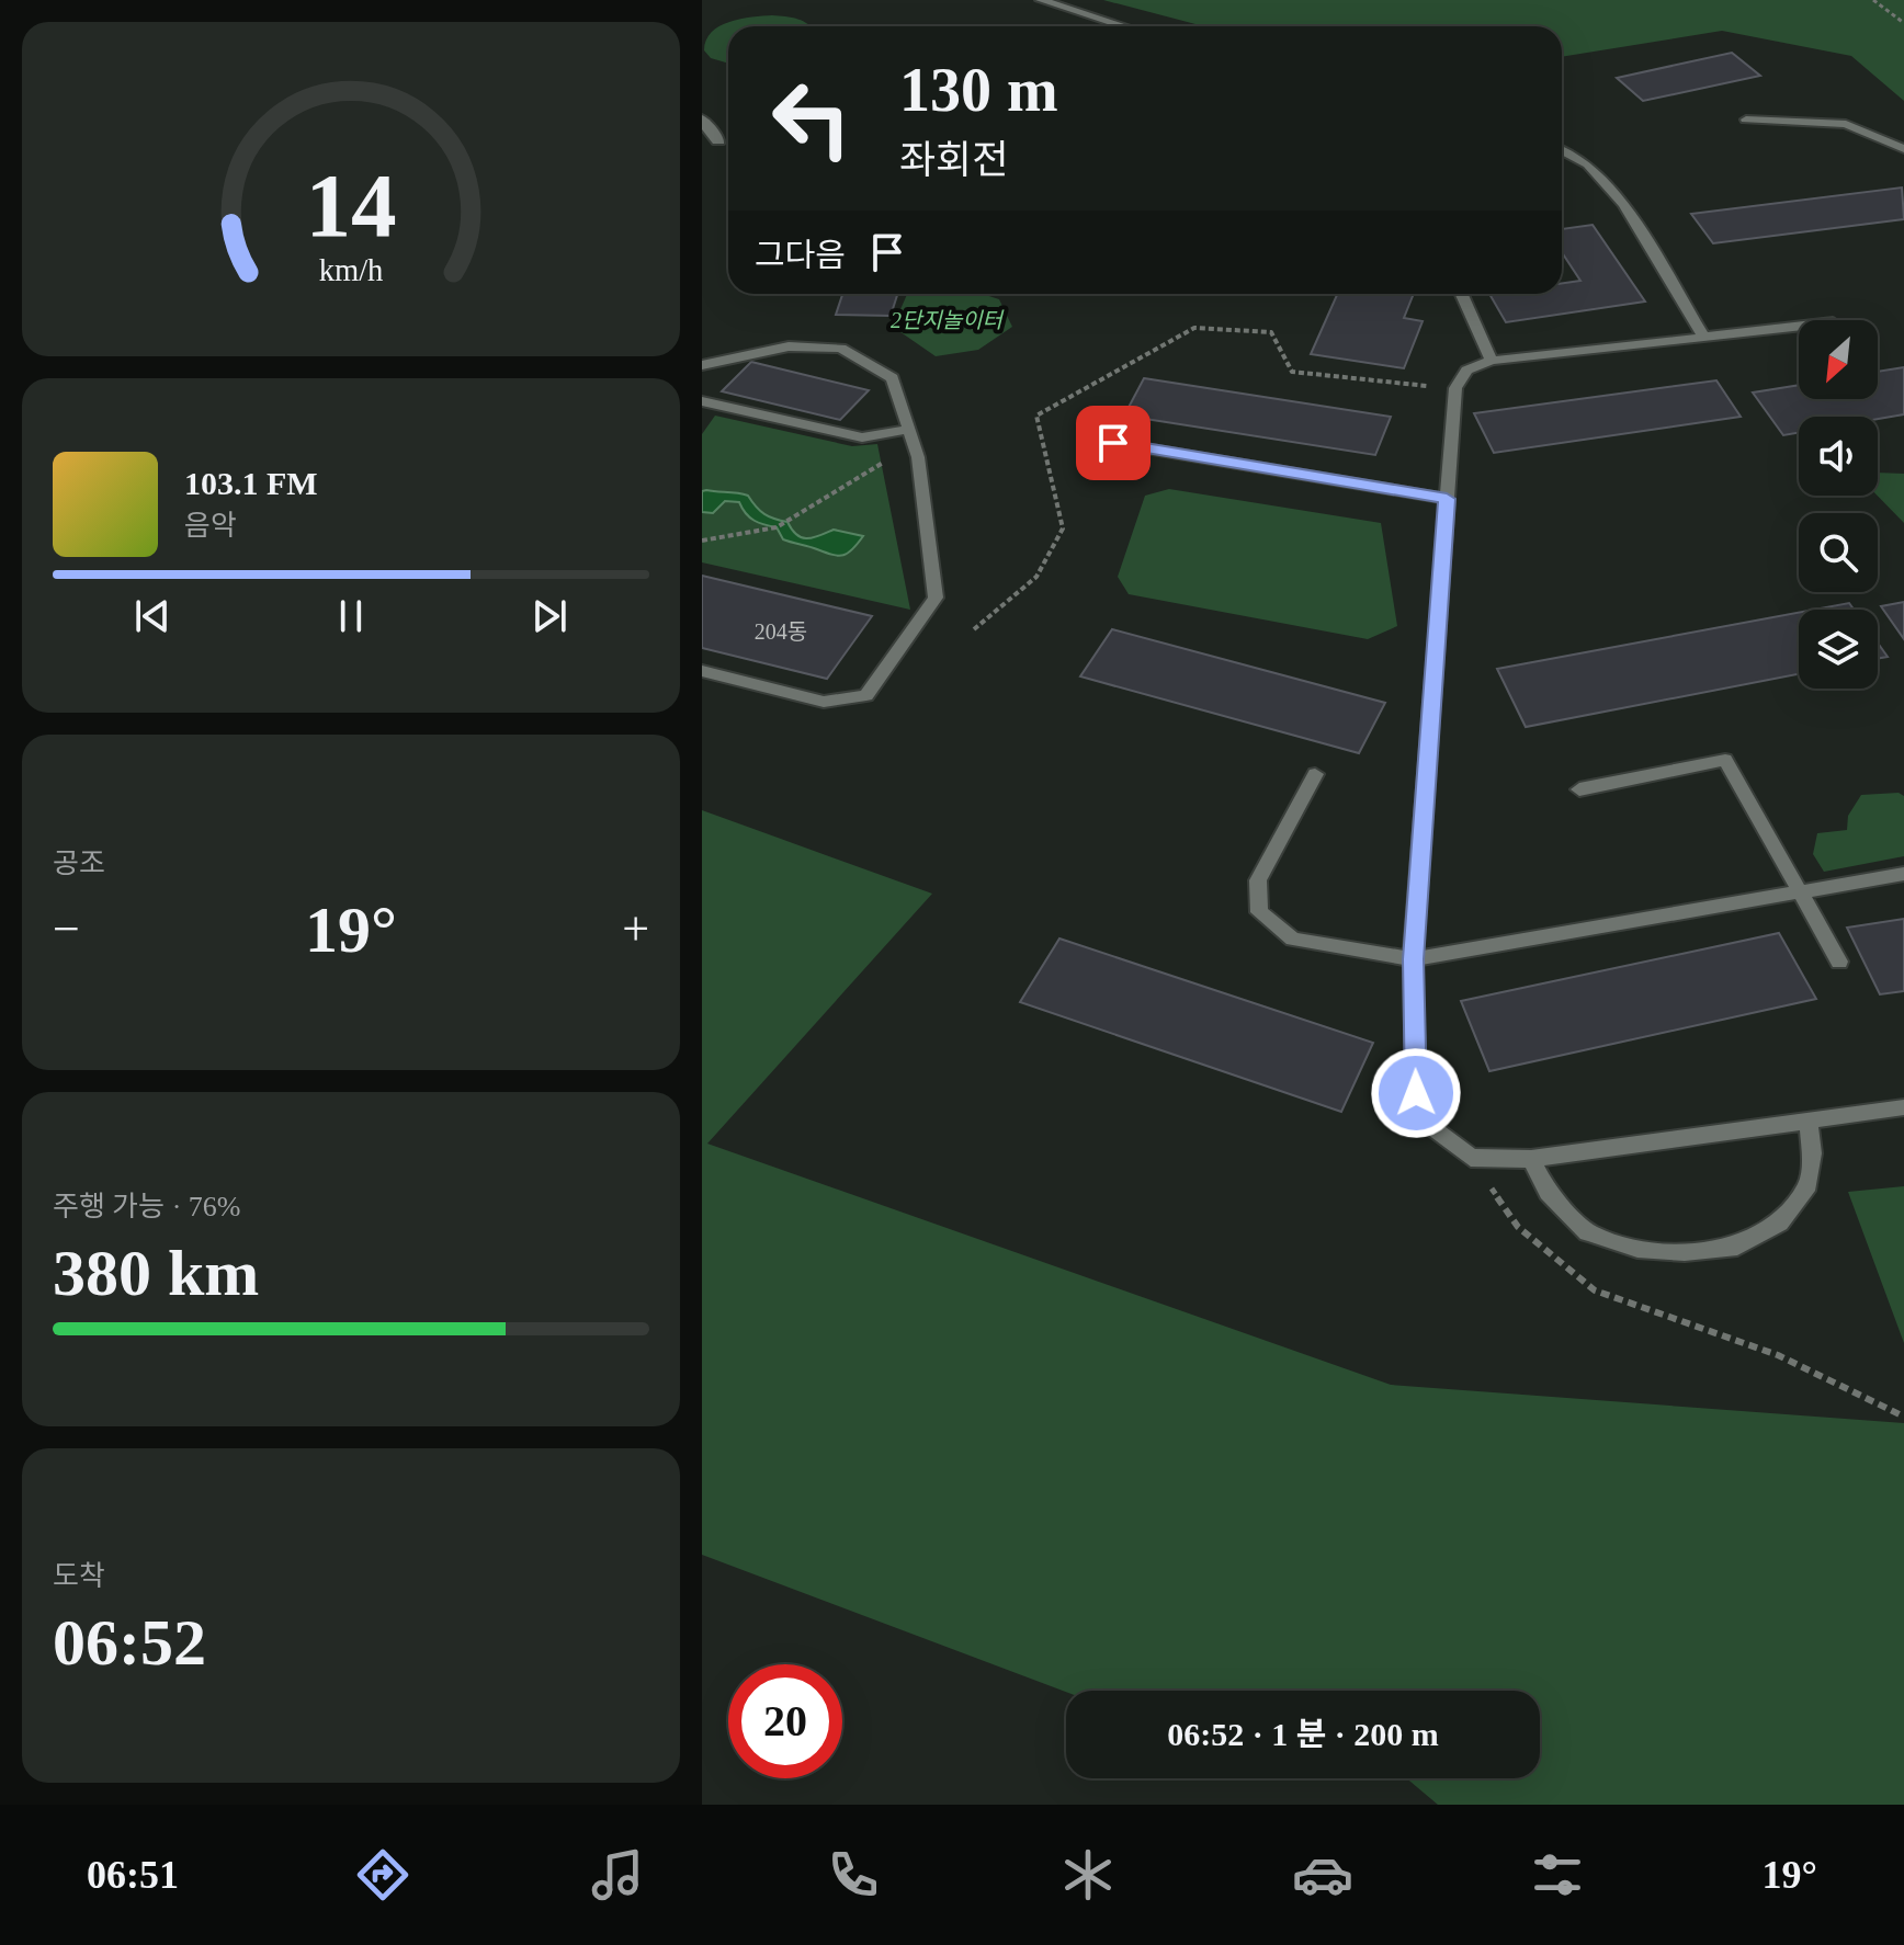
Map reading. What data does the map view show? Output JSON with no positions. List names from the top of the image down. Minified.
{"parks":["2단지놀이터"],"house_numbers":["204동"],"north":"bottom left","page":{"turn":["130 m","좌회전"],"then":"그다음","song":["103.1 FM","음악"],"tile":["공조",["주행 가능 · 76%","380 km"],["도착","06:52"]],"heat":["−","19°","+"],"limit":"20","trip":"06:52 · 1 분 · 200 m","tabs":["06:51","19°"],"gauge":["14","km/h"]}}
